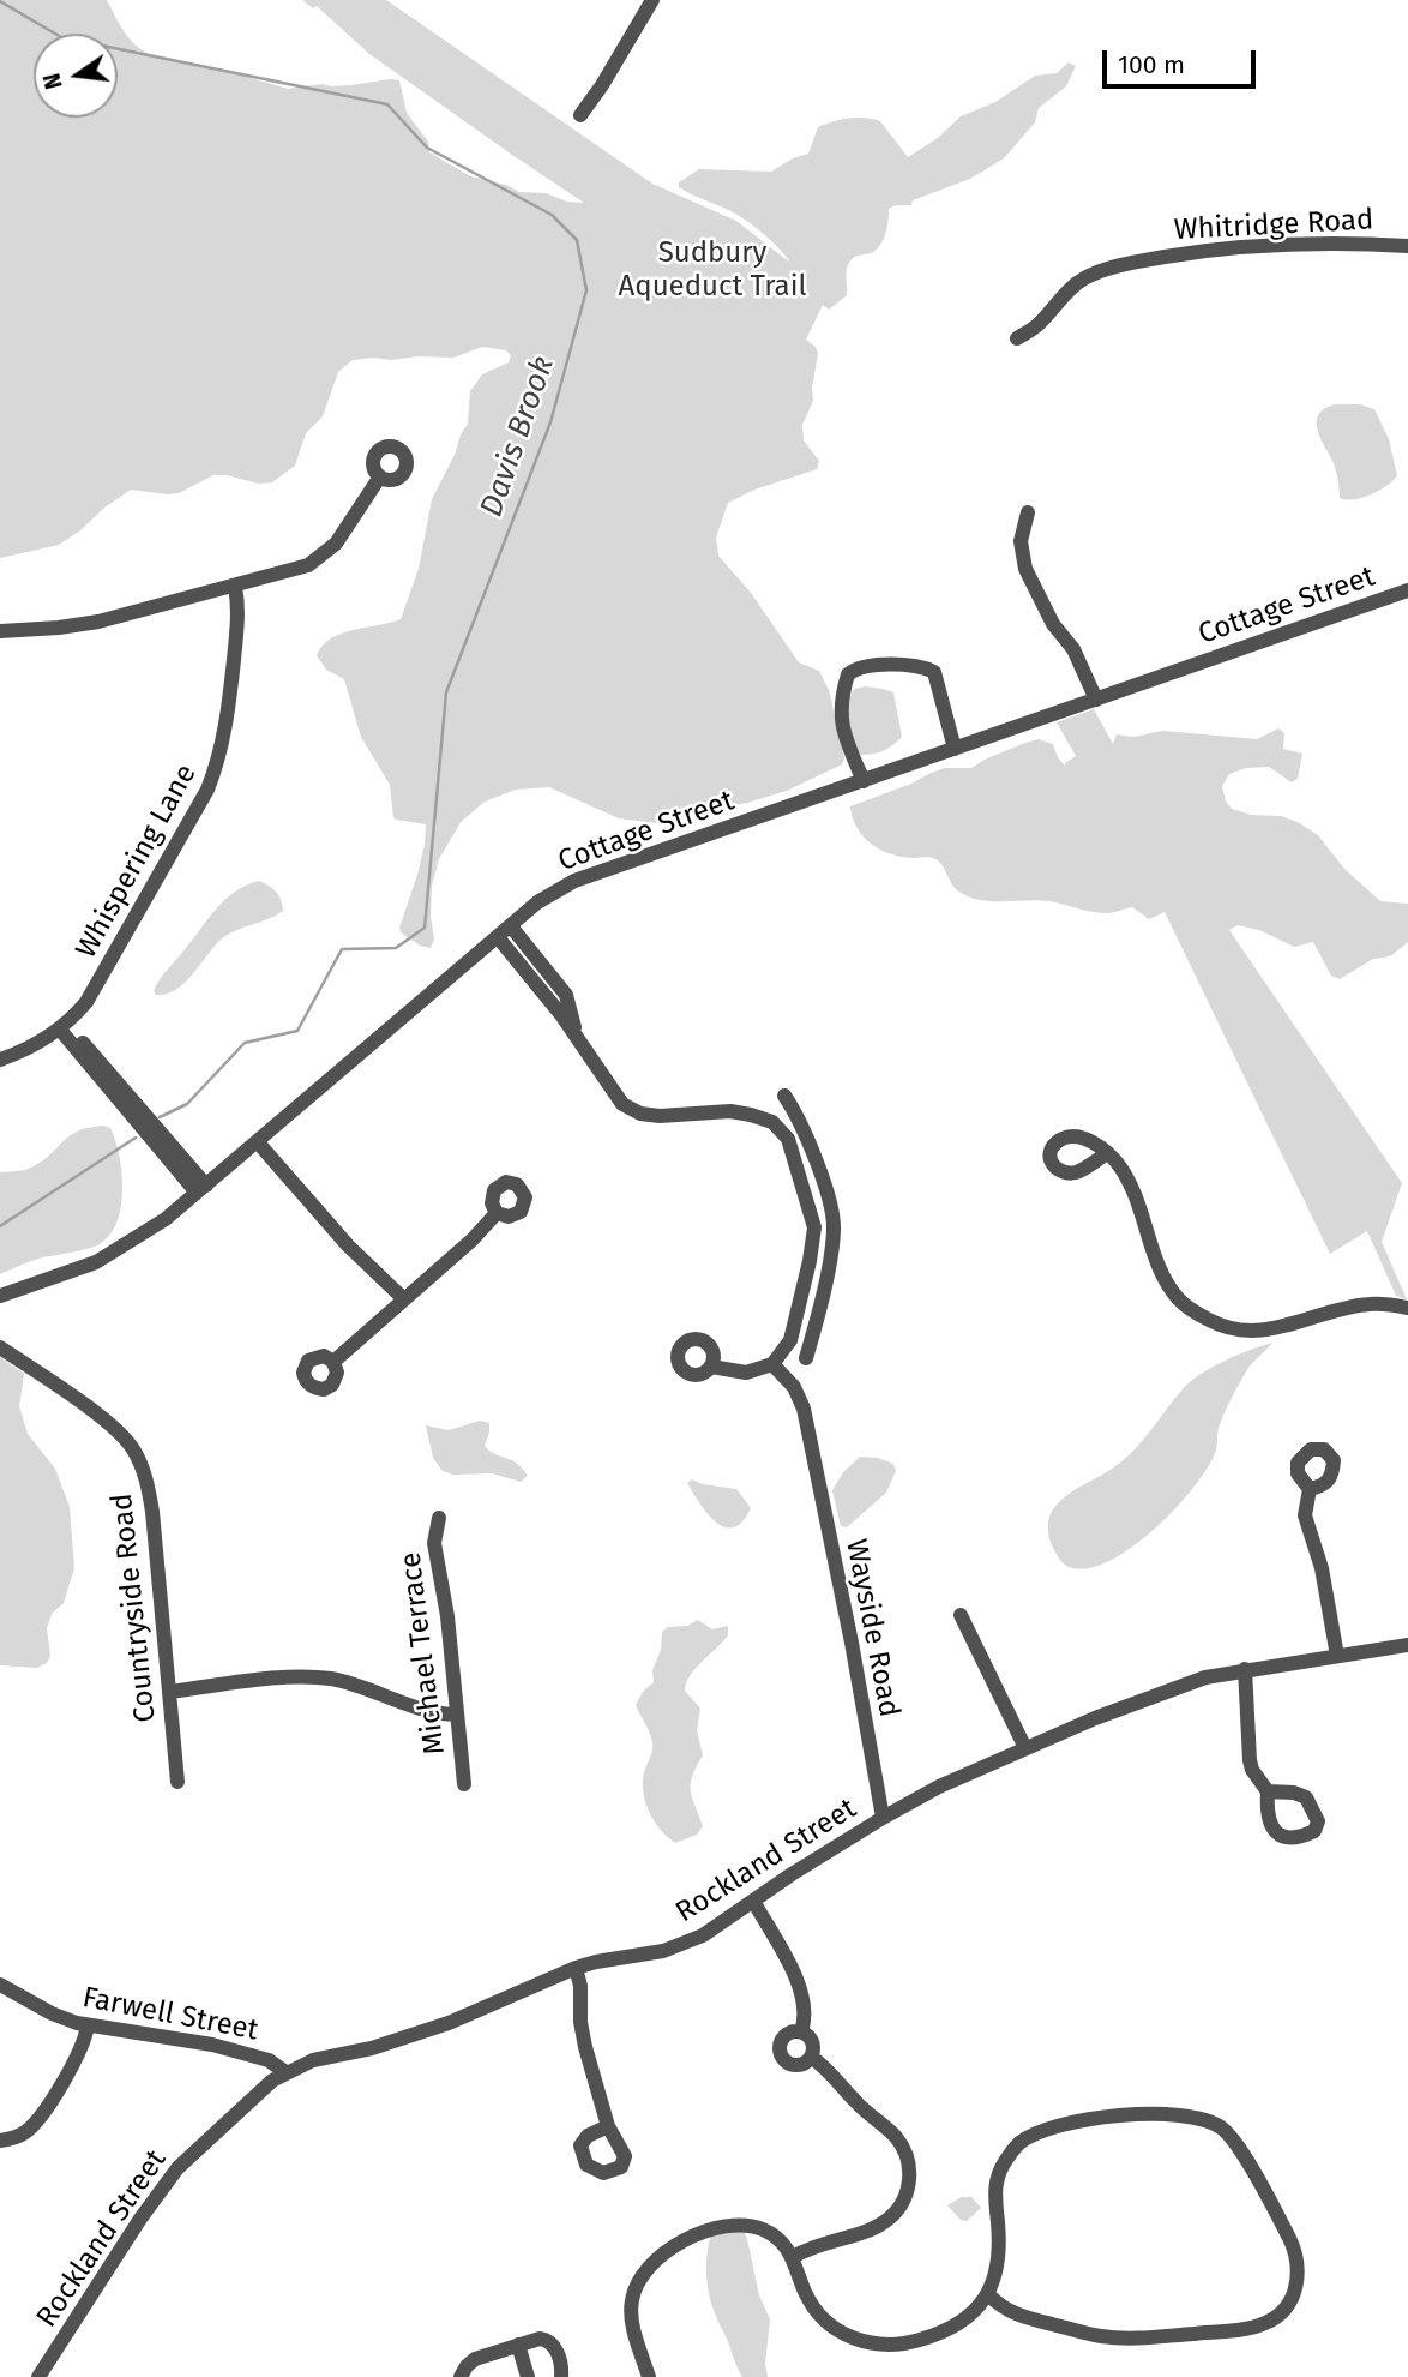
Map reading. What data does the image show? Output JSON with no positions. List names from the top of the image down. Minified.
{"streets":{"street":["Whitridge Road","Cottage Street","Whispering Lane","Countryside Road","Wayside Road","Michael Terrace","Rockland Street","Farwell Street"]},"crossings":[["Wayside Road","Rockland Street"],["Rockland Street","Farwell Street"]],"water":["Davis Brook"],"parks":["Sudbury Aqueduct Trail"],"scale_bar":"100 m","north":"left"}
